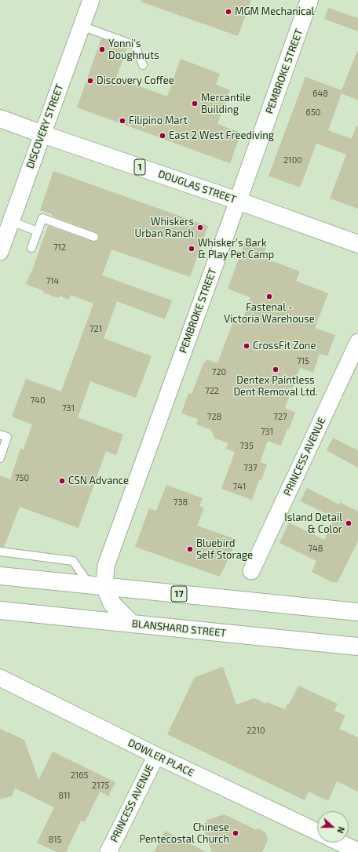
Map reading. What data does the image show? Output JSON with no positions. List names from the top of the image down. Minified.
{"streets":{"main road":["PEMBROKE STREET","1","DOUGLAS STREET","17","BLANSHARD STREET"],"street":["DISCOVERY STREET","PRINCESS AVENUE","DOWLER PLACE"]},"crossings":[["PEMBROKE STREET","DOUGLAS STREET"],["PEMBROKE STREET","17"],["DISCOVERY STREET","DOUGLAS STREET"],["PRINCESS AVENUE","DOWLER PLACE"]],"places":["MGM Mechanical","Yonni's Doughnuts","Discovery Coffee","Mercantile Building","Filipino Mart","East 2 West Freediving","Whiskers Urban Ranch","Whisker's Bark & Play Pet Camp","Fastenal - Victoria Warehouse","CrossFit Zone","Dentex Paintless Dent Removal Ltd.","CSN Advance","Island Detail & Color","Bluebird Self Storage","Chinese Pentecostal Church"],"house_numbers":["648","650","2100","712","714","721","715","720","722","740","731","728","727","731","735","737","750","741","738","748","2210","2165","2175","811","815"],"north":"right"}
